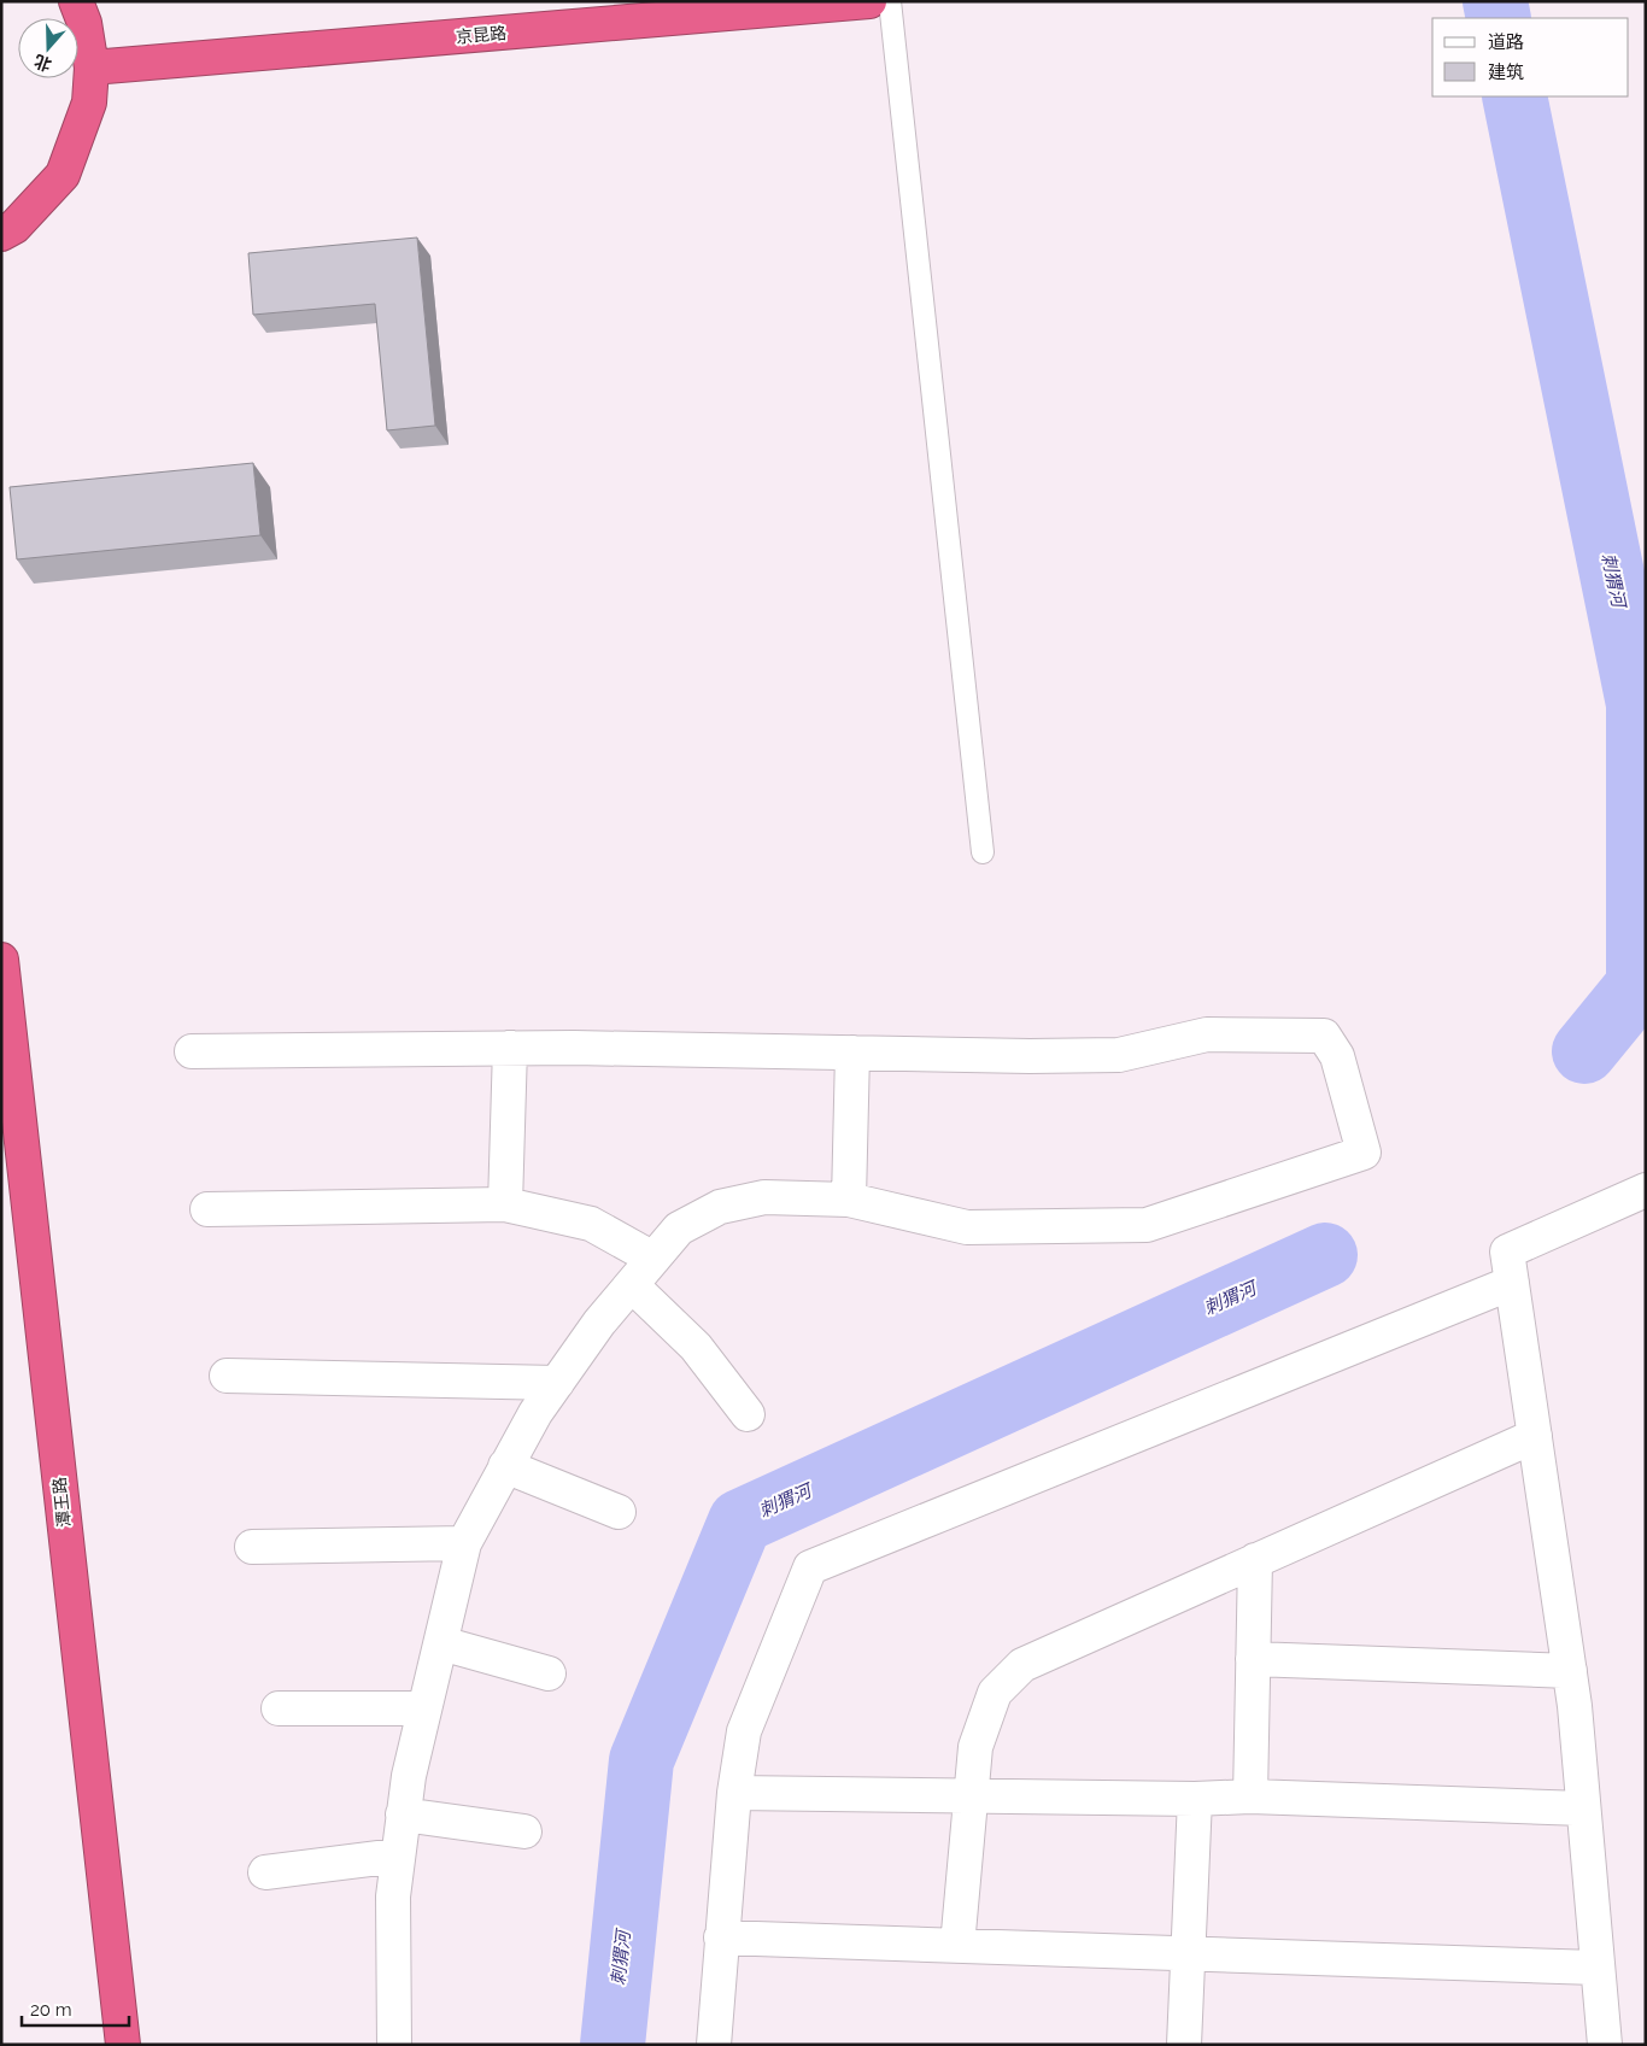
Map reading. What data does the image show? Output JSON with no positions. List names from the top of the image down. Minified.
{"streets":{"highway":["京昆路","潭王路"]},"water":["刺猬河"],"legend":["道路","建筑"],"scale_bar":"20 m","north":"bottom"}
